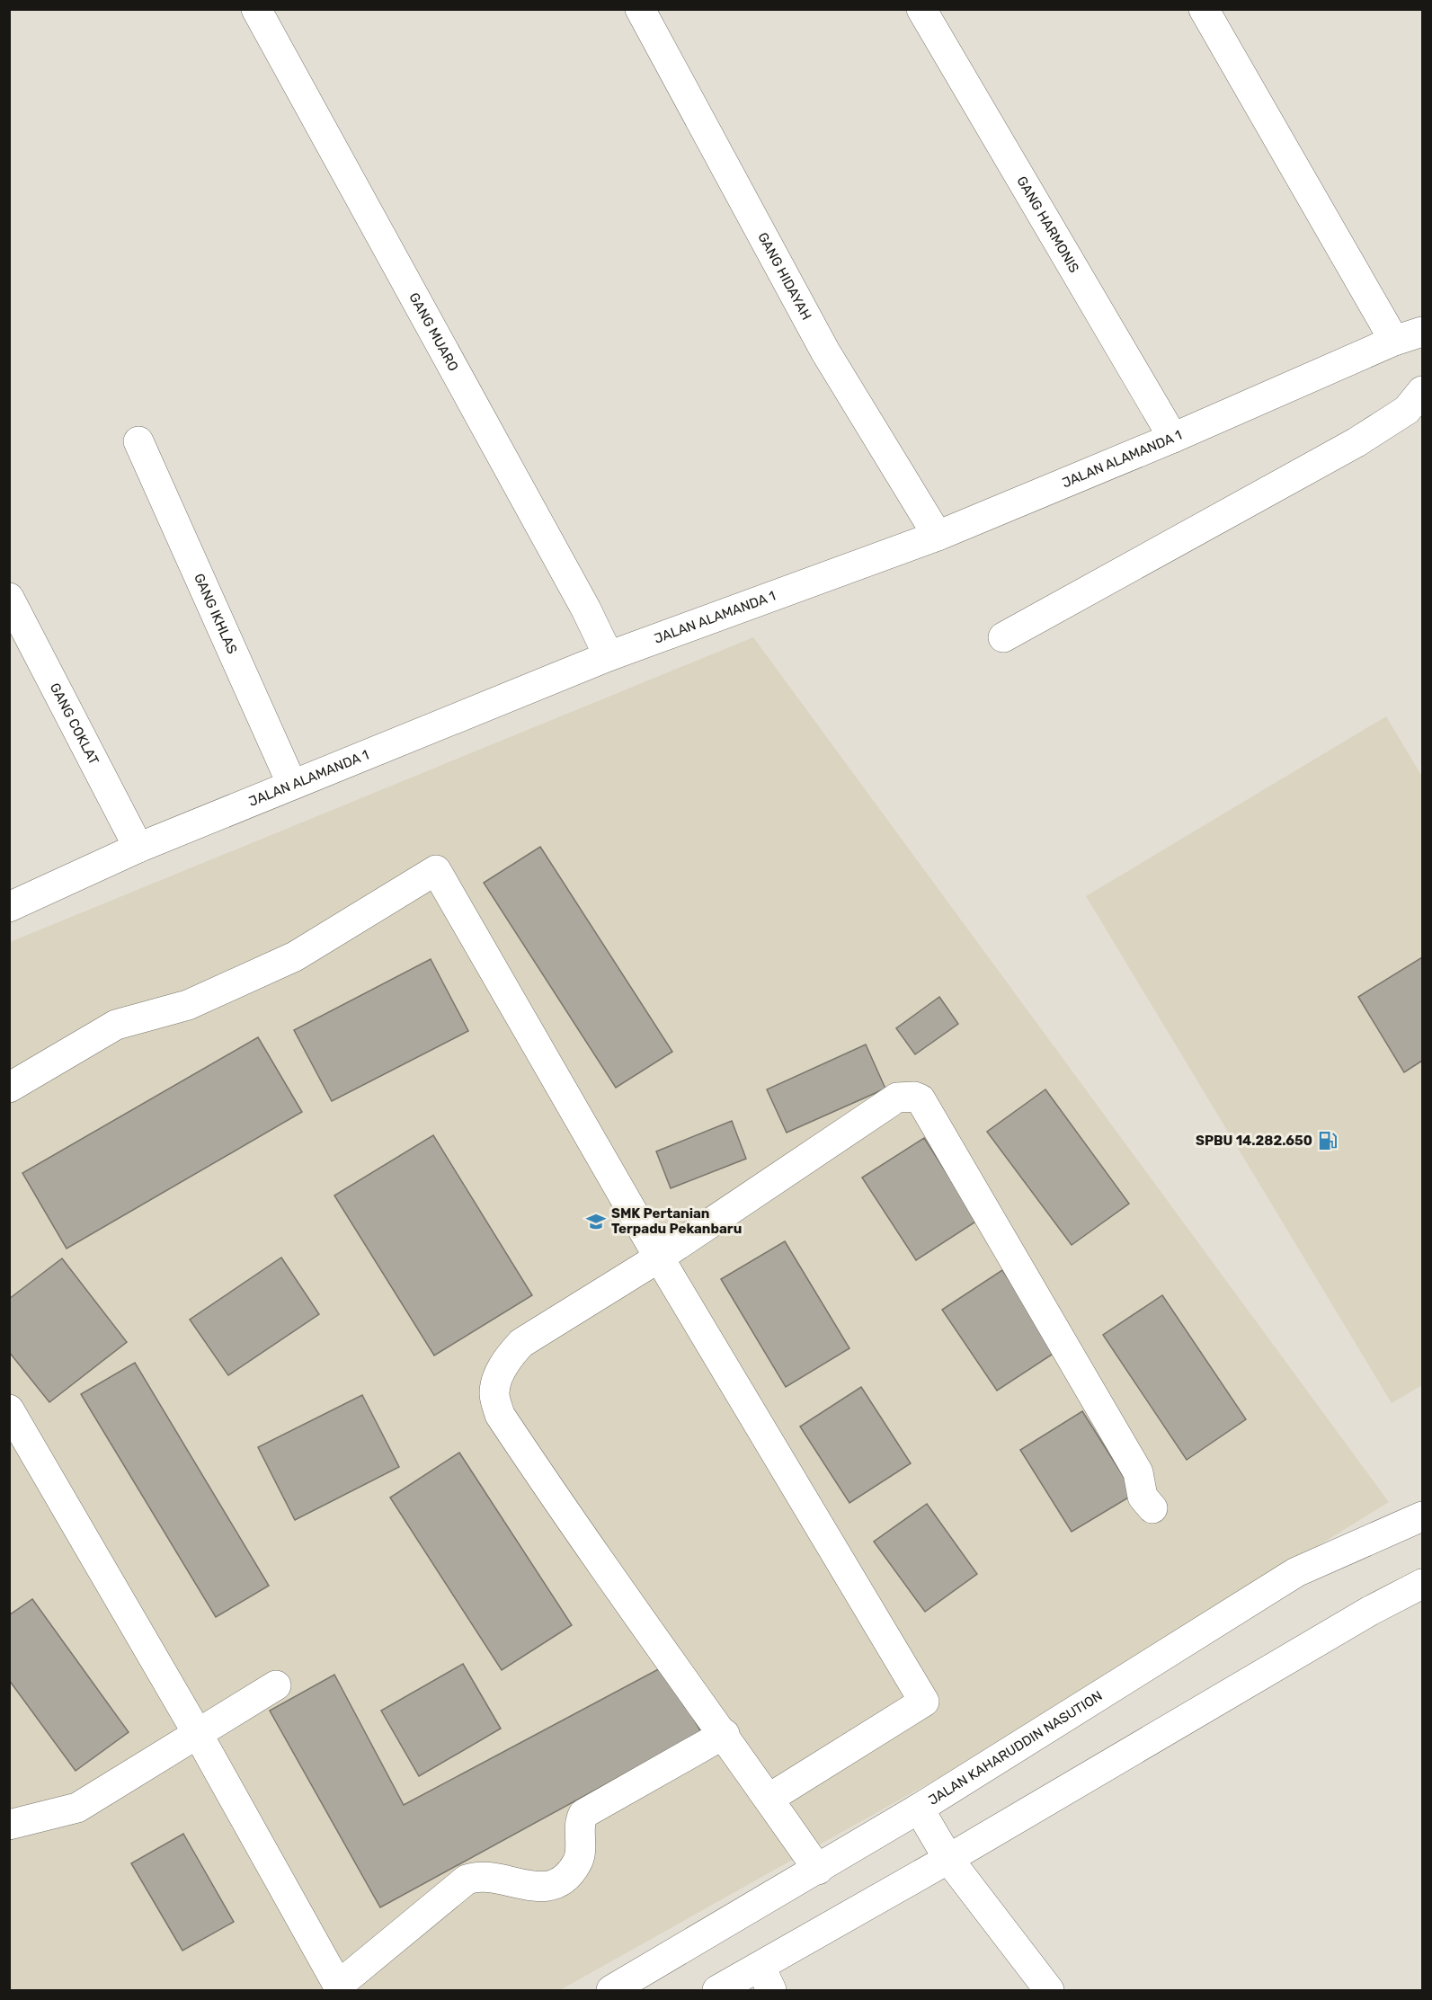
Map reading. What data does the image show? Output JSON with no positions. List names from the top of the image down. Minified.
{"streets":{"main road":["GANG HARMONIS","GANG HIDAYAH","GANG MUARO","JALAN ALAMANDA 1","GANG IKHLAS","GANG COKLAT","JALAN KAHARUDDIN NASUTION"]},"crossings":[["GANG HARMONIS","JALAN ALAMANDA 1"],["GANG HIDAYAH","JALAN ALAMANDA 1"],["GANG MUARO","JALAN ALAMANDA 1"],["JALAN ALAMANDA 1","GANG IKHLAS"],["JALAN ALAMANDA 1","GANG COKLAT"]],"places":{"fuel station":["SPBU 14.282.650"],"school or university":["SMK Pertanian Terpadu Pekanbaru"]}}
